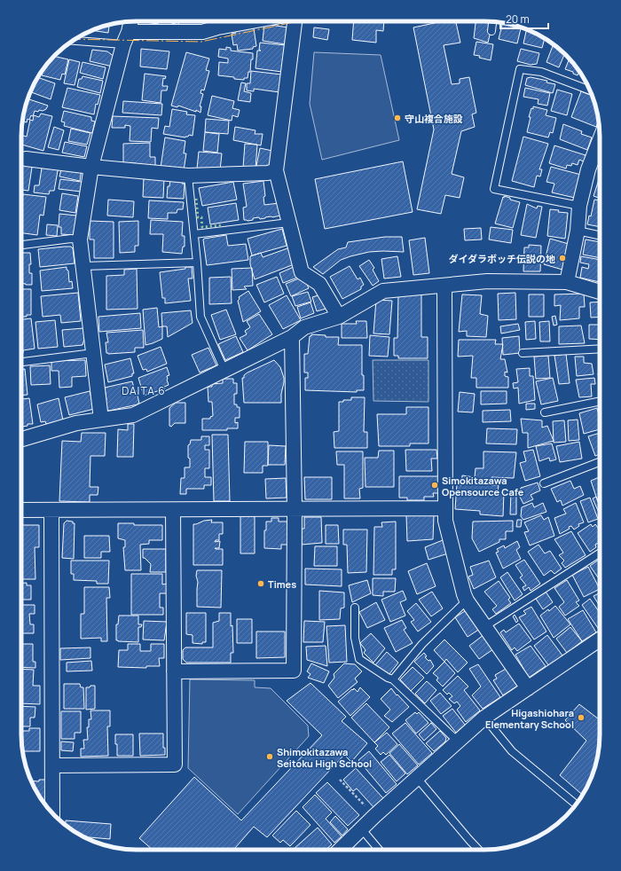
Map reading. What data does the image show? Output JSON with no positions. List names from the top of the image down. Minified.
{"districts":["DAITA 6"],"places":["守山複合施設","ダイダラボッチ伝説の地","Simokitazawa Opensource Cafe","Times","Higashiohara Elementary School","Shimokitazawa Seitoku High School"],"scale_bar":"20 m"}
